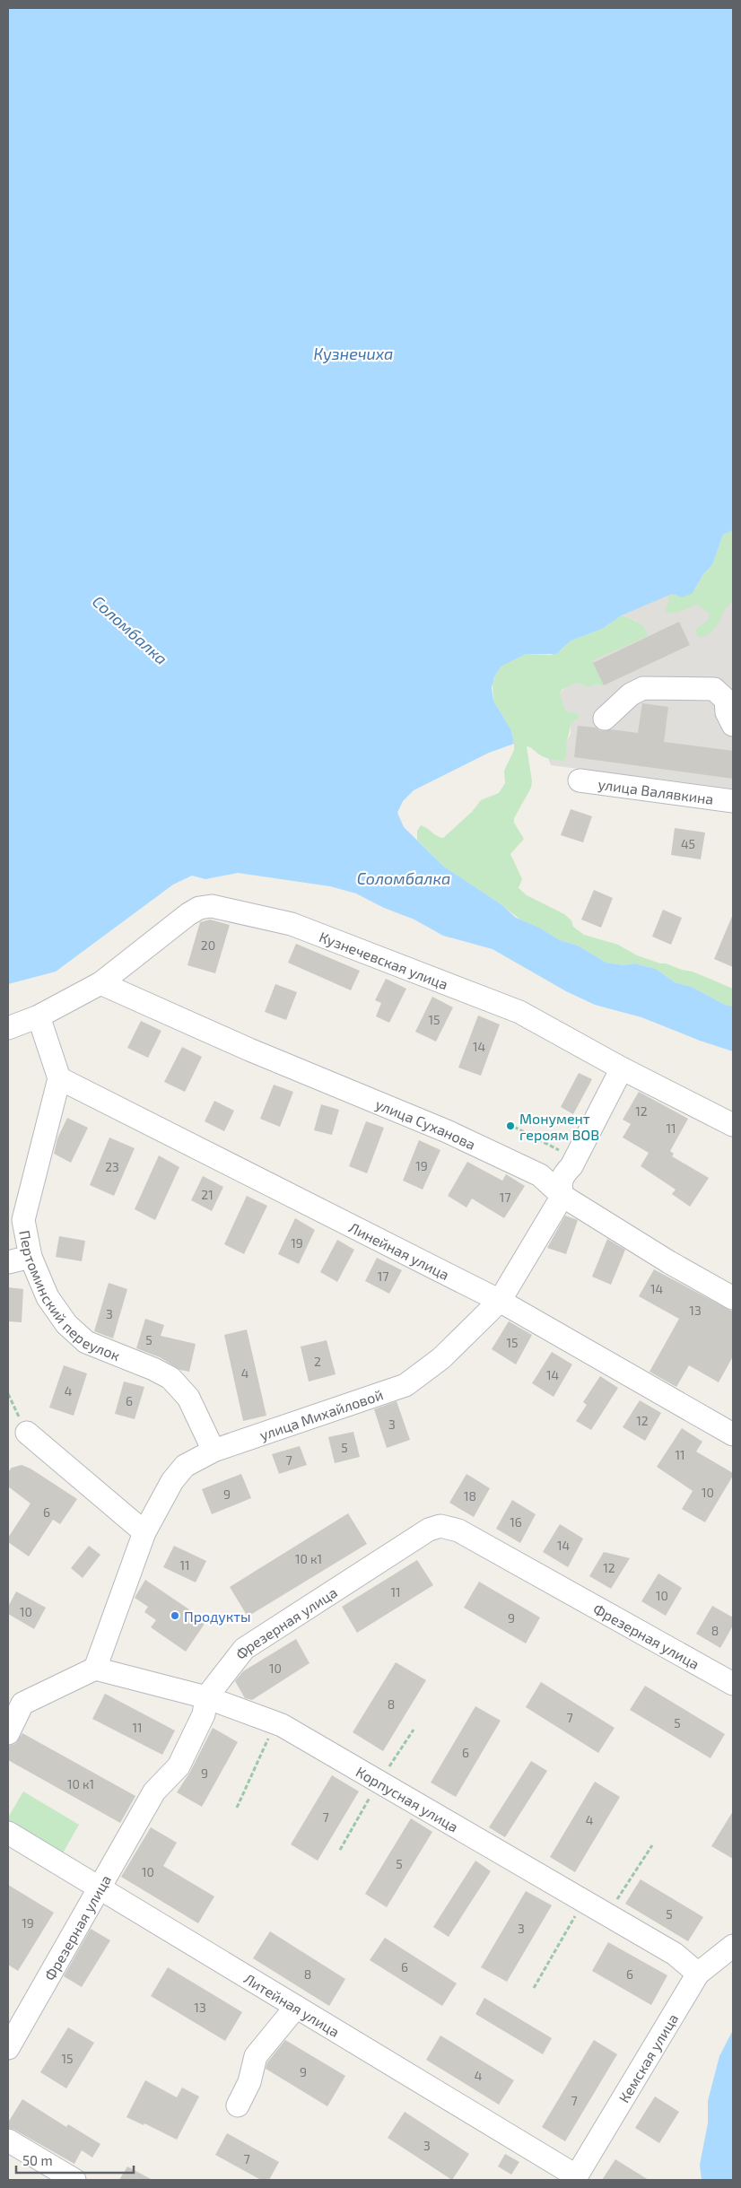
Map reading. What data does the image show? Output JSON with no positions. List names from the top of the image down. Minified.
{"streets":{"street":["улица Валявкина","Кузнечевская улица","улица Суханова","Линейная улица","Пертоминский переулок","улица Михайловой","Фрезерная улица","Корпусная улица","Литейная улица","Кемская улица"]},"crossings":[["Кузнечевская улица","улица Суханова"],["Кузнечевская улица","улица Михайловой"],["улица Суханова","улица Михайловой"],["Линейная улица","Пертоминский переулок"],["Линейная улица","улица Михайловой"],["Пертоминский переулок","улица Михайловой"],["улица Михайловой","Корпусная улица"],["Фрезерная улица","Корпусная улица"],["Фрезерная улица","Литейная улица"],["Корпусная улица","Кемская улица"],["Литейная улица","Кемская улица"]],"water":["Кузнечиха","Соломбалка"],"places":["Монумент героям ВОВ","Продукты"],"house_numbers":["45","20","15","14","12","11","19","23","21","17","19","17","14","13","3","5","15","2","4","14","4","6","12","3","5","11","7","10","9","18","6","16","14","10 к1","11","12","11","10","10","9","8","10","8","7","5","11","6","9","10 к1","7","4","5","10","5","19","3","6","8","6","13","15","9","4","7","3","7"],"scale_bar":"50 m"}
